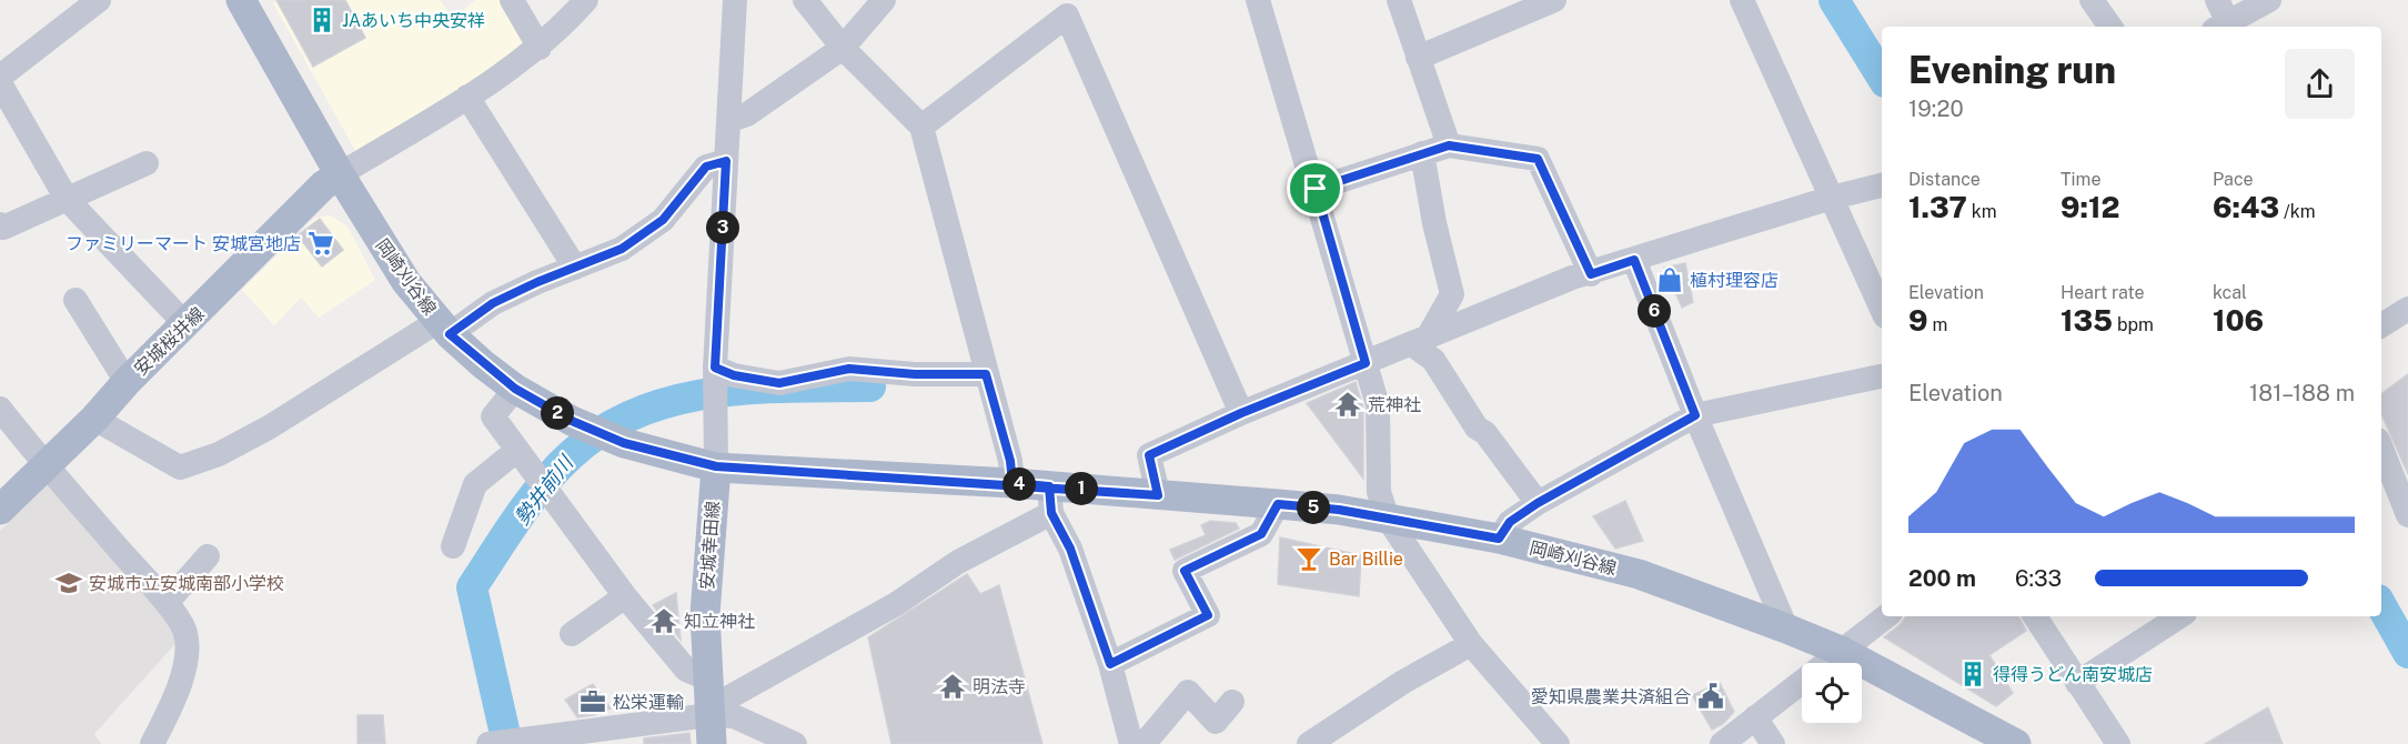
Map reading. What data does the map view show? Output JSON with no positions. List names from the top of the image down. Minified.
{"streets":{"main road":["岡崎刈谷線","安城桜井線","安城幸田線"]},"crossings":[["岡崎刈谷線","安城桜井線"],["岡崎刈谷線","安城幸田線"]],"water":["勢井前川"],"places":{"building":["JAあいち中央安祥","得得うどん南安城店"],"supermarket":["ファミリーマート 安城宮地店"],"shop":["植村理容店"],"temple":["荒神社","知立神社","明法寺"],"bar":["Bar Billie"],"school or university":["安城市立安城南部小学校"],"public building":["愛知県農業共済組合"],"office":["松栄運輸"]},"page":{"heading":["Evening run","19:20"],"stats":[["Distance","1.37 km"],["Time","9:12"],["Pace","6:43 /km"],["Elevation","9 m"],["Heart rate","135 bpm"],["kcal","106"]],"pins":["3","6","2","4","1","5"],"chart":["Elevation","181–188 m"],"list":[{"name":"200 m","note":"6:33"}]}}
